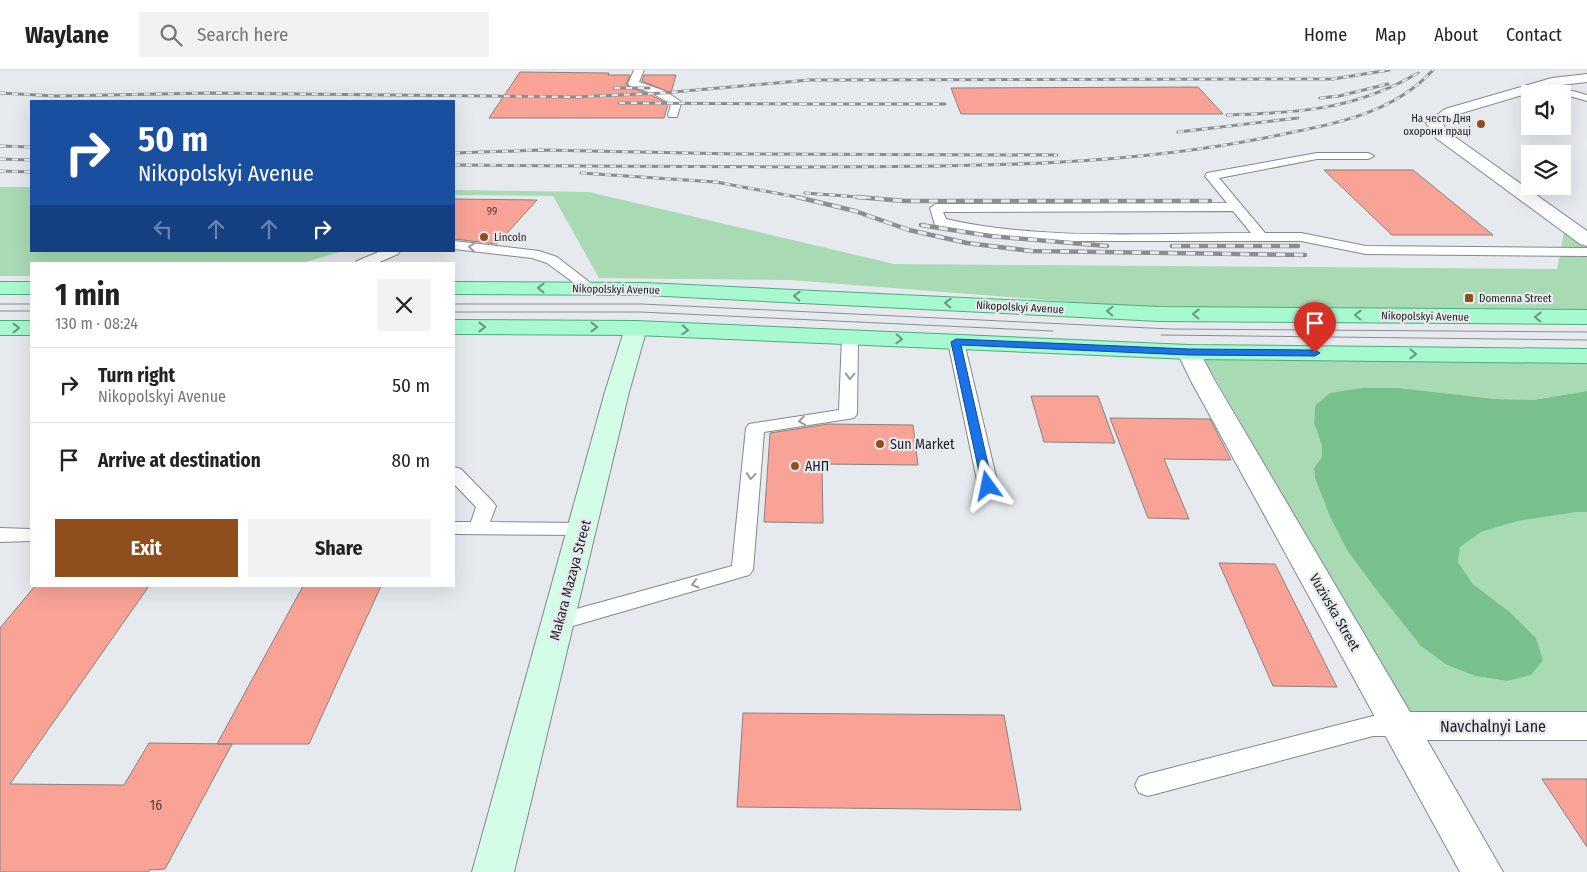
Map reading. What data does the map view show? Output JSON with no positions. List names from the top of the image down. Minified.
{"streets":{"main road":["Nikopolskyi Avenue","Makara Mazaya Street"],"street":["Vuzivska Street","Navchalnyi Lane"]},"crossings":[["Nikopolskyi Avenue","Makara Mazaya Street"],["Vuzivska Street","Navchalnyi Lane"]],"places":{"other":["На честь Дня охорони праці","Lincoln","Sun Market","АНП"],"transit":["Domenna Street"]},"house_numbers":["99","16"],"page":{"header":"Waylane","search":"Search here","nav":["Home","Map","About","Contact"],"turn":["50 m","Nikopolskyi Avenue"],"heading":["1 min","130 m · 08:24"],"list":[{"name":"Turn right","note":"Nikopolskyi Avenue","value":"50 m"},{"name":"Arrive at destination","value":"80 m"}],"buttons":["Exit","Share"]}}
